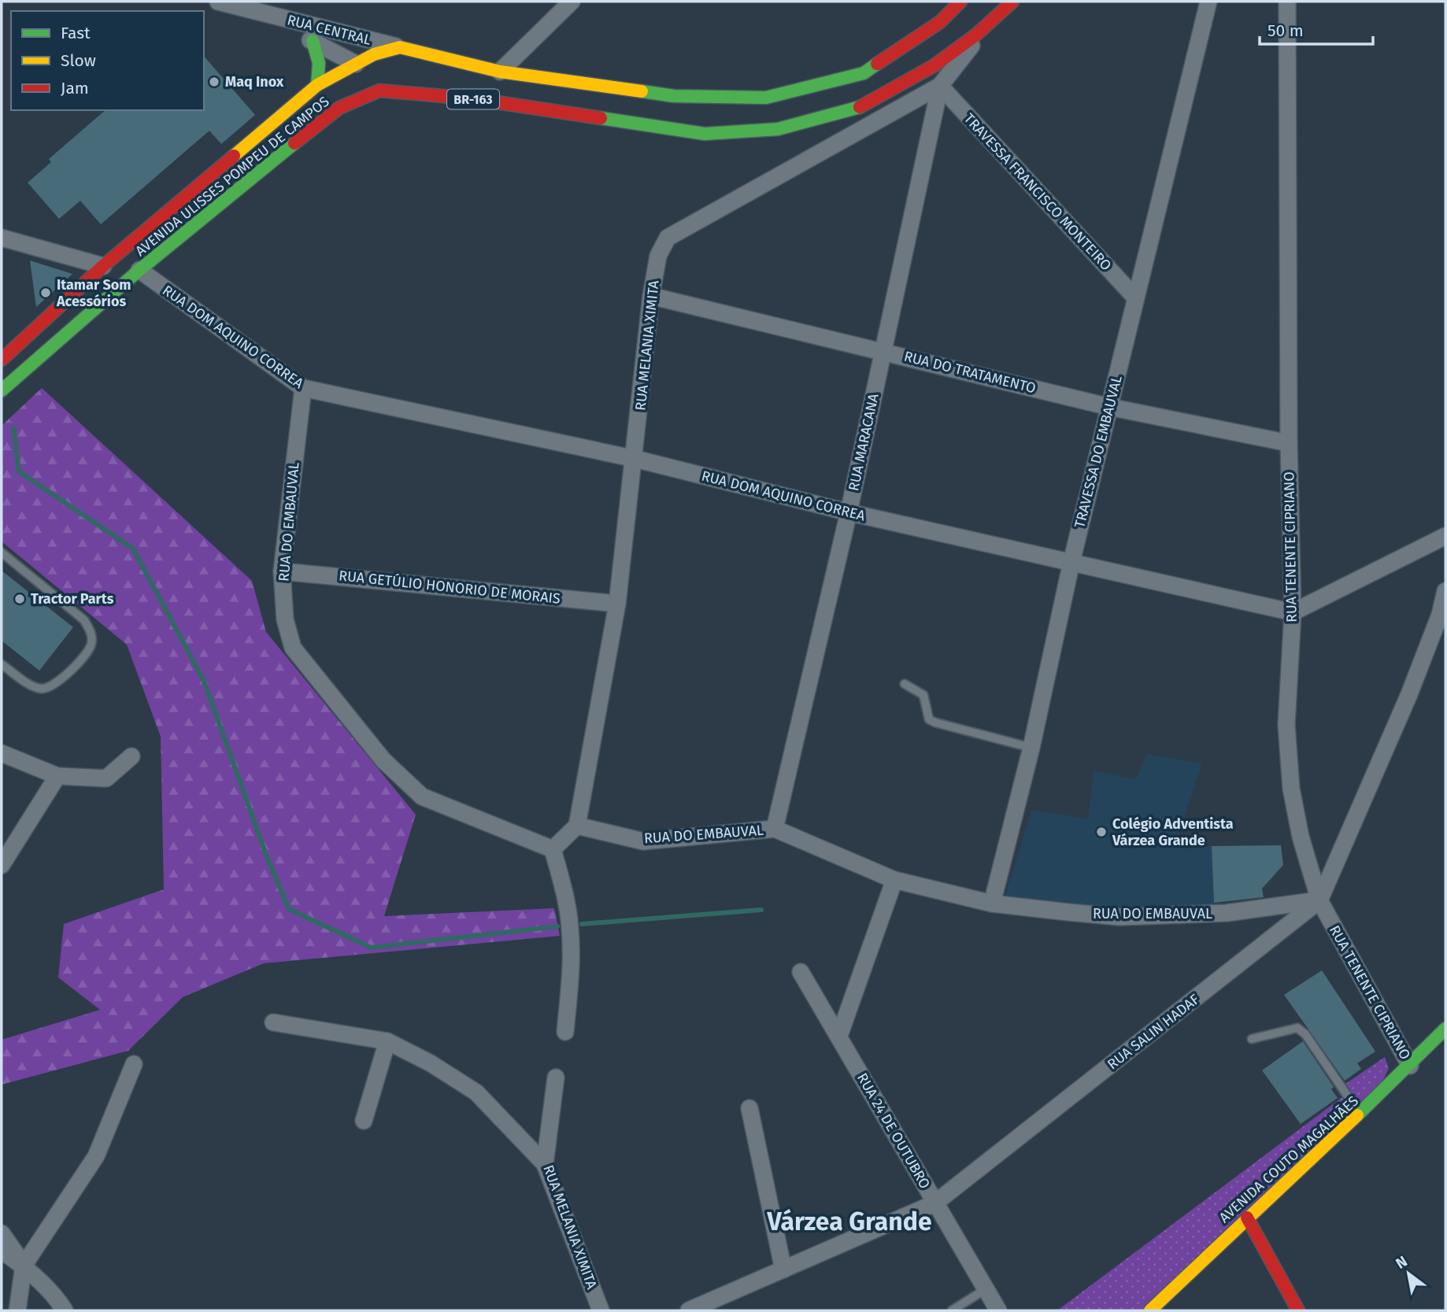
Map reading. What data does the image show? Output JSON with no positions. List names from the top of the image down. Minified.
{"streets":{"main road":["BR-163","AVENIDA ULISSES POMPEU DE CAMPOS","AVENIDA COUTO MAGALHÃES"],"street":["RUA CENTRAL","TRAVESSA FRANCISCO MONTEIRO","RUA DOM AQUINO CORREA","RUA MELANIA XIMITA","RUA DO TRATAMENTO","RUA MARACANA","TRAVESSA DO EMBAUVAL","RUA DO EMBAUVAL","RUA TENENTE CIPRIANO","RUA GETÚLIO HONORIO DE MORAIS","RUA SALIN HADAF","RUA 24 DE OUTUBRO"]},"crossings":[["RUA CENTRAL","AVENIDA ULISSES POMPEU DE CAMPOS"],["AVENIDA ULISSES POMPEU DE CAMPOS","RUA DOM AQUINO CORREA"],["AVENIDA ULISSES POMPEU DE CAMPOS","RUA MELANIA XIMITA"],["TRAVESSA FRANCISCO MONTEIRO","RUA MELANIA XIMITA"],["TRAVESSA FRANCISCO MONTEIRO","RUA MARACANA"],["TRAVESSA FRANCISCO MONTEIRO","TRAVESSA DO EMBAUVAL"],["RUA DOM AQUINO CORREA","RUA MELANIA XIMITA"],["RUA DOM AQUINO CORREA","RUA MARACANA"],["RUA DOM AQUINO CORREA","TRAVESSA DO EMBAUVAL"],["RUA DOM AQUINO CORREA","RUA DO EMBAUVAL"],["RUA DOM AQUINO CORREA","RUA TENENTE CIPRIANO"],["RUA MELANIA XIMITA","RUA DO TRATAMENTO"],["RUA MELANIA XIMITA","RUA MARACANA"],["RUA MELANIA XIMITA","RUA DO EMBAUVAL"],["RUA MELANIA XIMITA","RUA GETÚLIO HONORIO DE MORAIS"],["RUA DO TRATAMENTO","RUA MARACANA"],["RUA DO TRATAMENTO","TRAVESSA DO EMBAUVAL"],["RUA DO TRATAMENTO","RUA TENENTE CIPRIANO"],["RUA MARACANA","RUA DO EMBAUVAL"],["TRAVESSA DO EMBAUVAL","RUA DO EMBAUVAL"],["RUA DO EMBAUVAL","RUA TENENTE CIPRIANO"],["RUA DO EMBAUVAL","RUA GETÚLIO HONORIO DE MORAIS"],["RUA DO EMBAUVAL","RUA SALIN HADAF"],["RUA TENENTE CIPRIANO","RUA SALIN HADAF"],["RUA TENENTE CIPRIANO","AVENIDA COUTO MAGALHÃES"],["RUA SALIN HADAF","RUA 24 DE OUTUBRO"]],"districts":["Várzea Grande"],"places":["Maq Inox","Itamar Som Acessórios","Tractor Parts","Colégio Adventista Várzea Grande"],"legend":["Fast","Slow","Jam"],"scale_bar":"50 m","north":"top left"}
